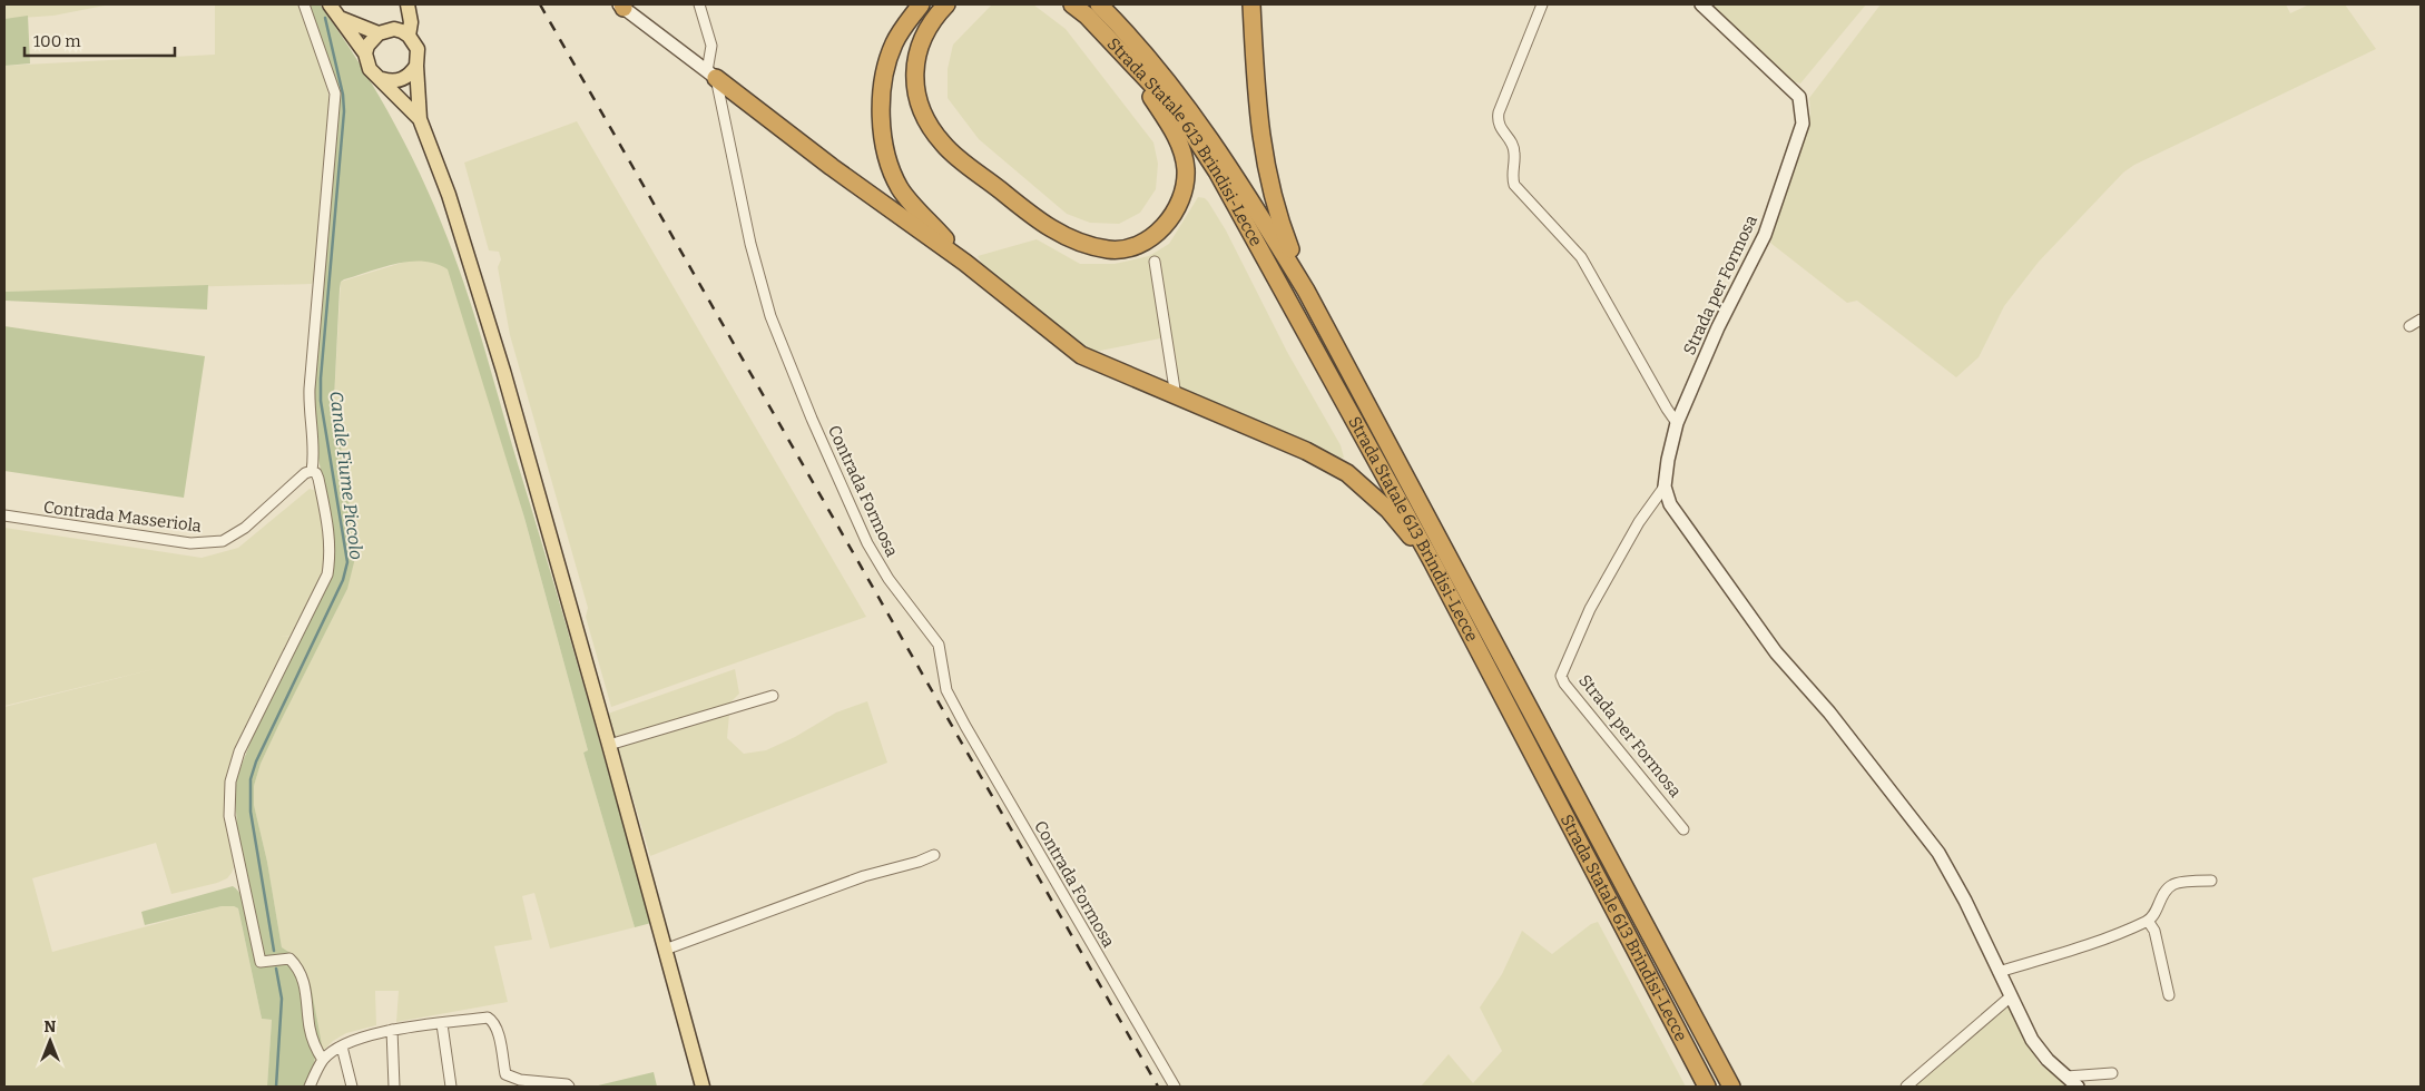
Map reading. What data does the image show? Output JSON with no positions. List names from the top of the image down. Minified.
{"streets":{"highway":["Strada Statale 613 Brindisi-Lecce"],"street":["Strada per Formosa","Contrada Formosa","Contrada Masseriola"]},"water":["Canale Fiume Piccolo"],"scale_bar":"100 m","north":"top"}
